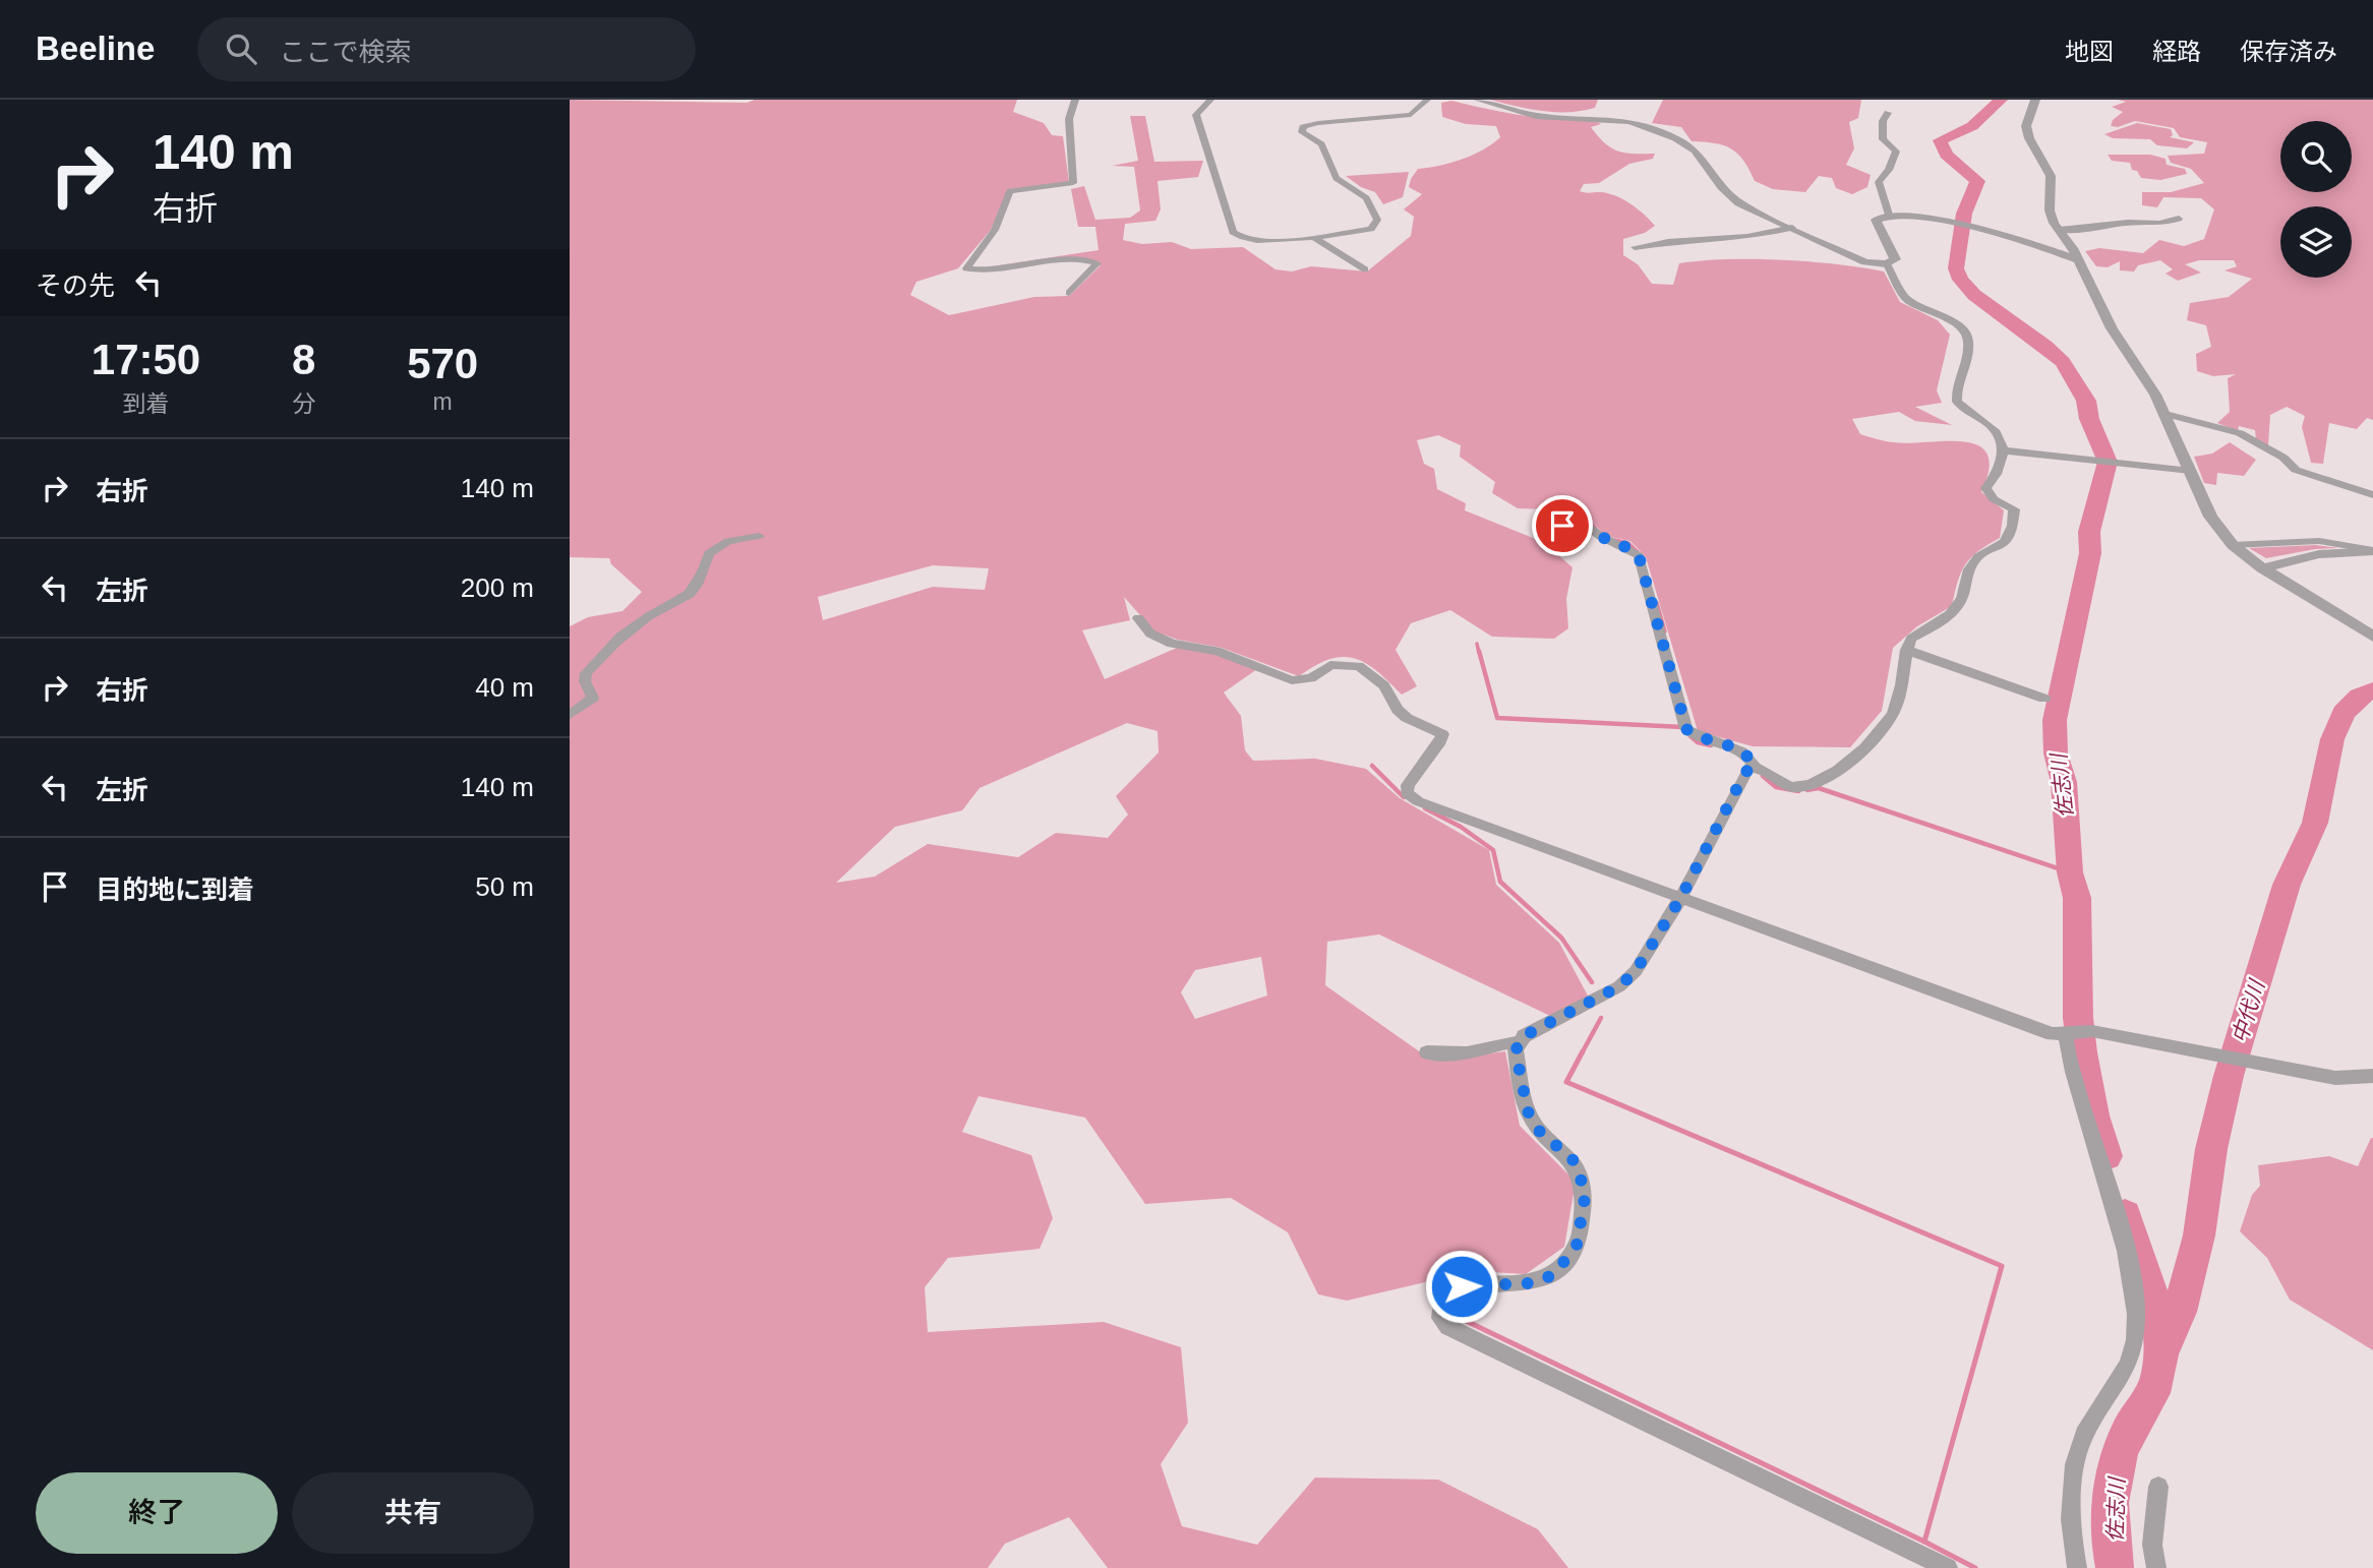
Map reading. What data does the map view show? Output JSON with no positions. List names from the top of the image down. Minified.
{"water":["佐志川","中代川"],"page":{"header":"Beeline","search":"ここで検索","nav":["地図","経路","保存済み"],"turn":["140 m","右折"],"then":"その先","eta":["17:50","到着","8","分","570","m"],"list":[{"name":"右折","value":"140 m"},{"name":"左折","value":"200 m"},{"name":"右折","value":"40 m"},{"name":"左折","value":"140 m"},{"name":"目的地に到着","value":"50 m"}],"buttons":["終了","共有"]}}
